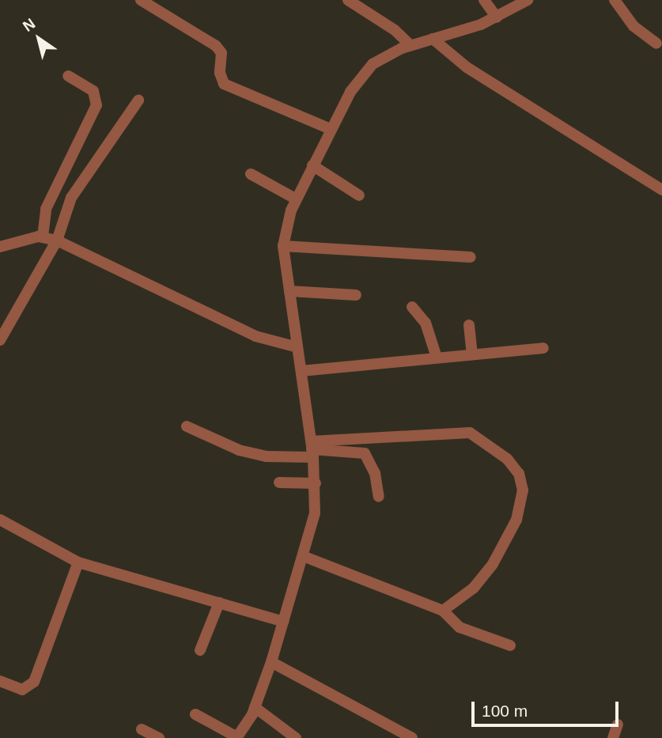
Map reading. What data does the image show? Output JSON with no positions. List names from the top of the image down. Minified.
{"scale_bar":"100 m","north":"top left"}
